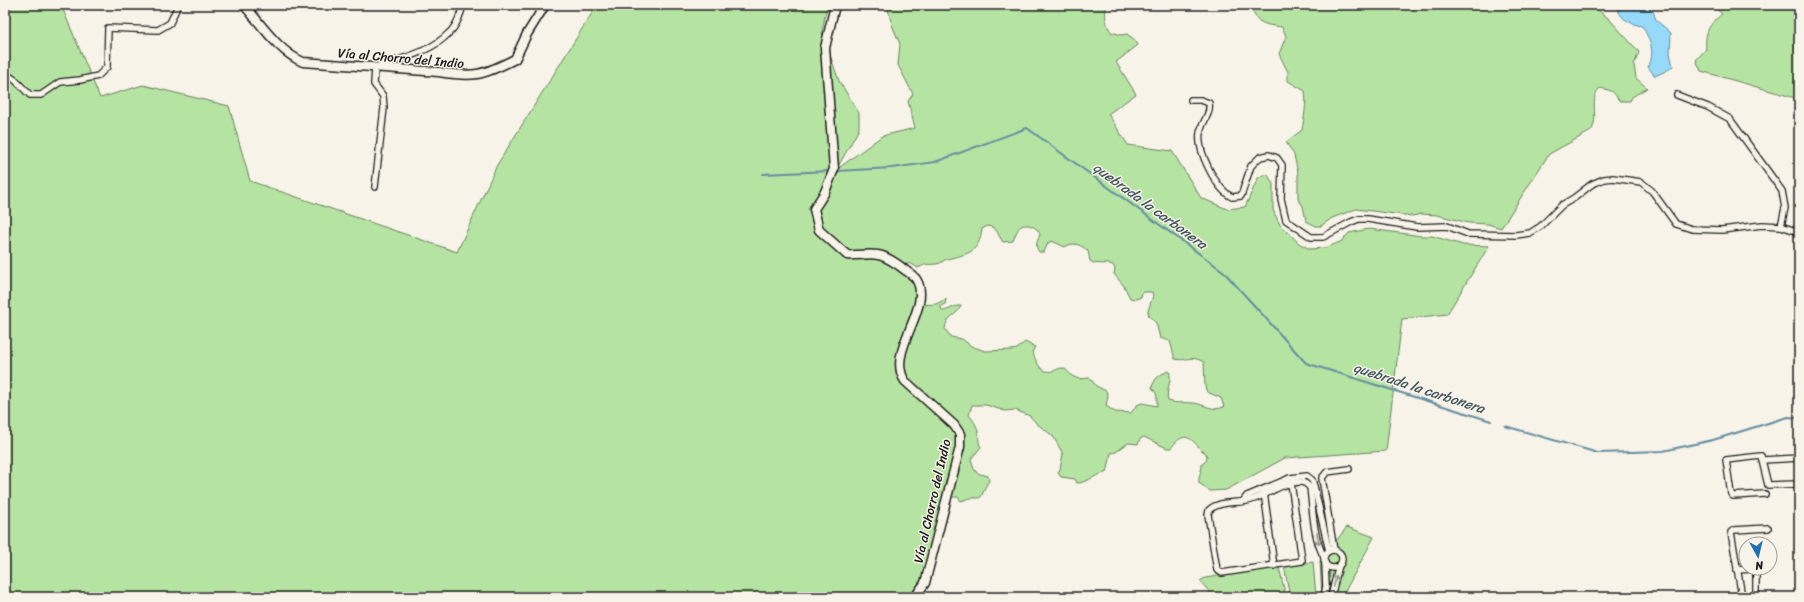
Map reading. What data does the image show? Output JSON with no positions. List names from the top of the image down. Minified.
{"streets":{"street":["Vía al Chorro del Indio"]},"water":["quebrada la carbonera"],"north":"bottom"}
